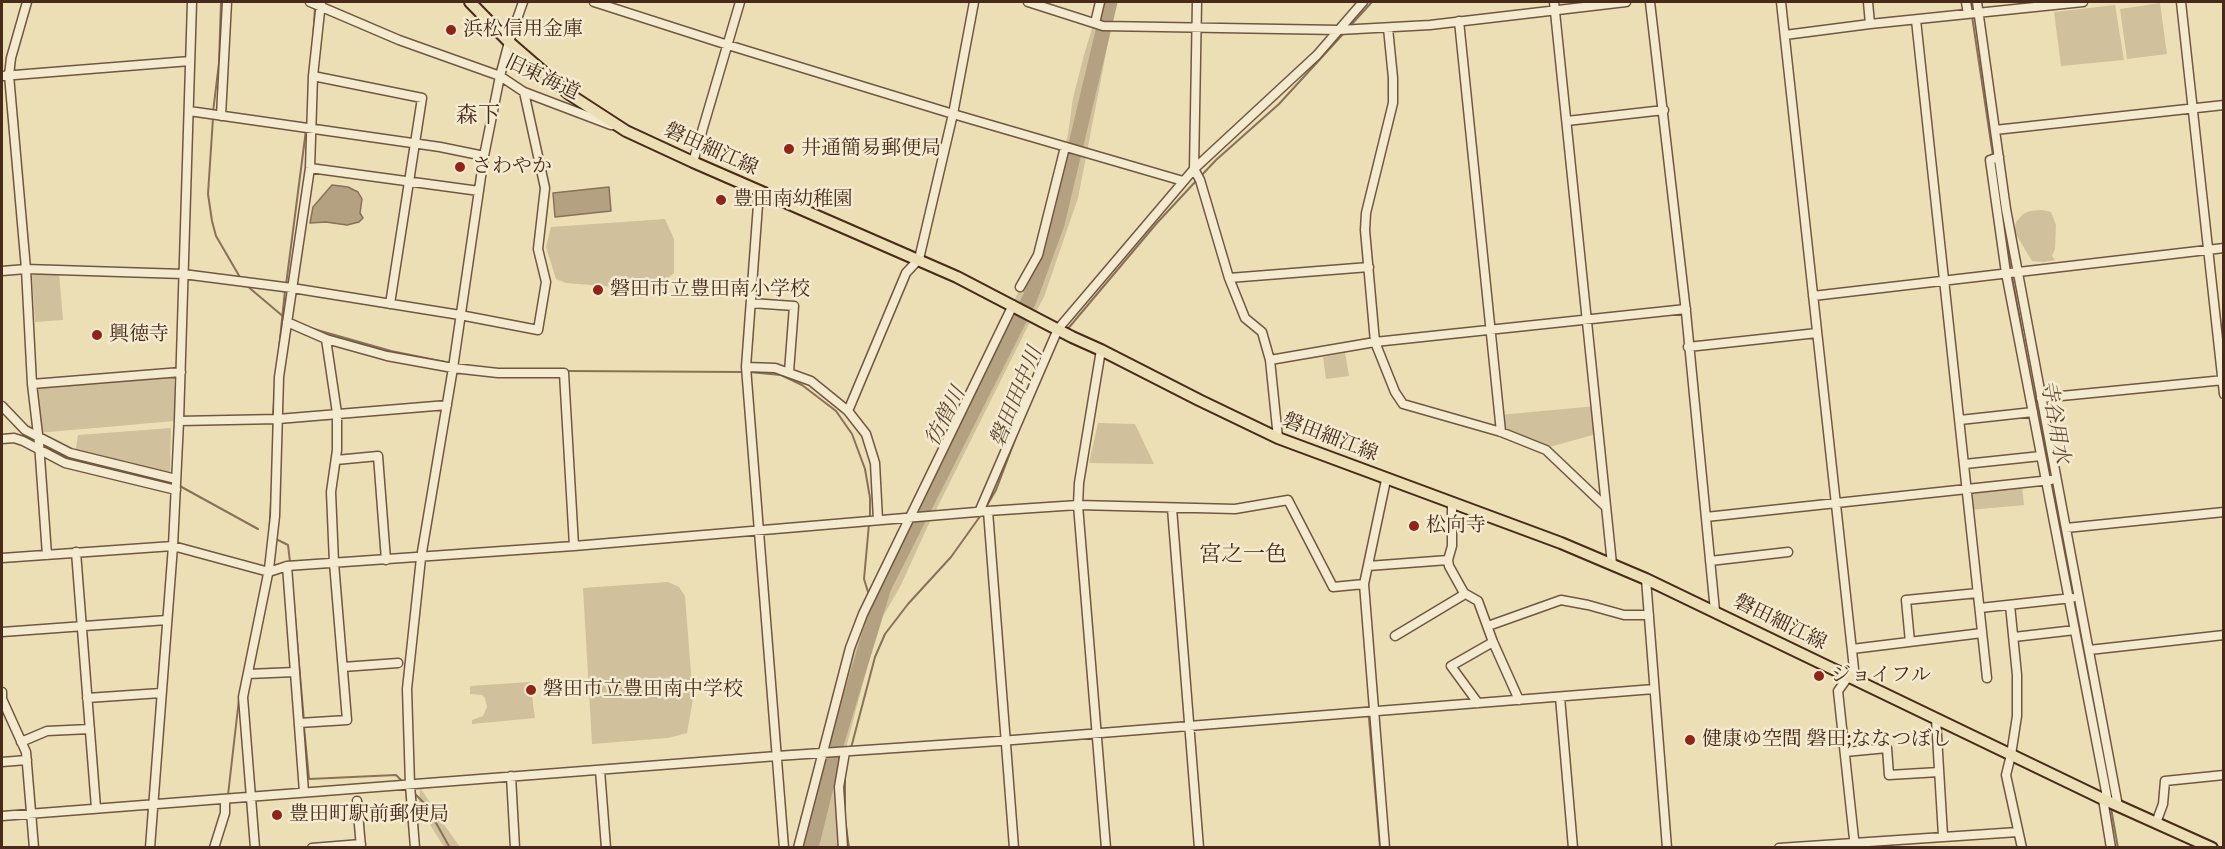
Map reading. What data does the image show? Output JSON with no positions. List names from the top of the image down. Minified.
{"streets":{"main road":["磐田細江線"],"street":["旧東海道"]},"crossings":[["旧東海道","磐田細江線"]],"districts":["森下","宮之一色"],"water":["磐田田中川","彷僧川","寺谷用水"],"places":["浜松信用金庫","井通簡易郵便局","さわやか","豊田南幼稚園","磐田市立豊田南小学校","興徳寺","松向寺","ジョイフル","磐田市立豊田南中学校","健康ゆ空間 磐田;ななつぼし","豊田町駅前郵便局"]}
